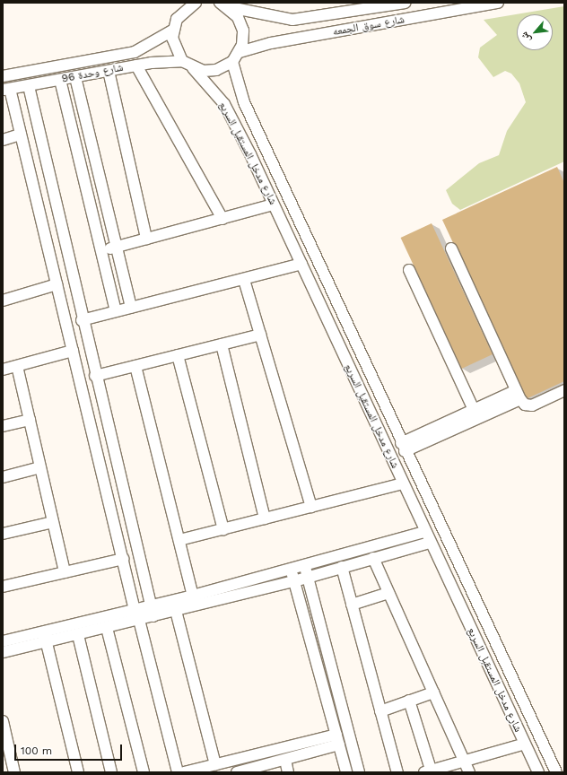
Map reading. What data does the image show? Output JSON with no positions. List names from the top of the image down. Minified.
{"streets":{"street":["شارع سوق الجمعه","شارع وحدة 96","شارع مدخل المستقبل السريع"]},"scale_bar":"100 m","north":"bottom left"}
